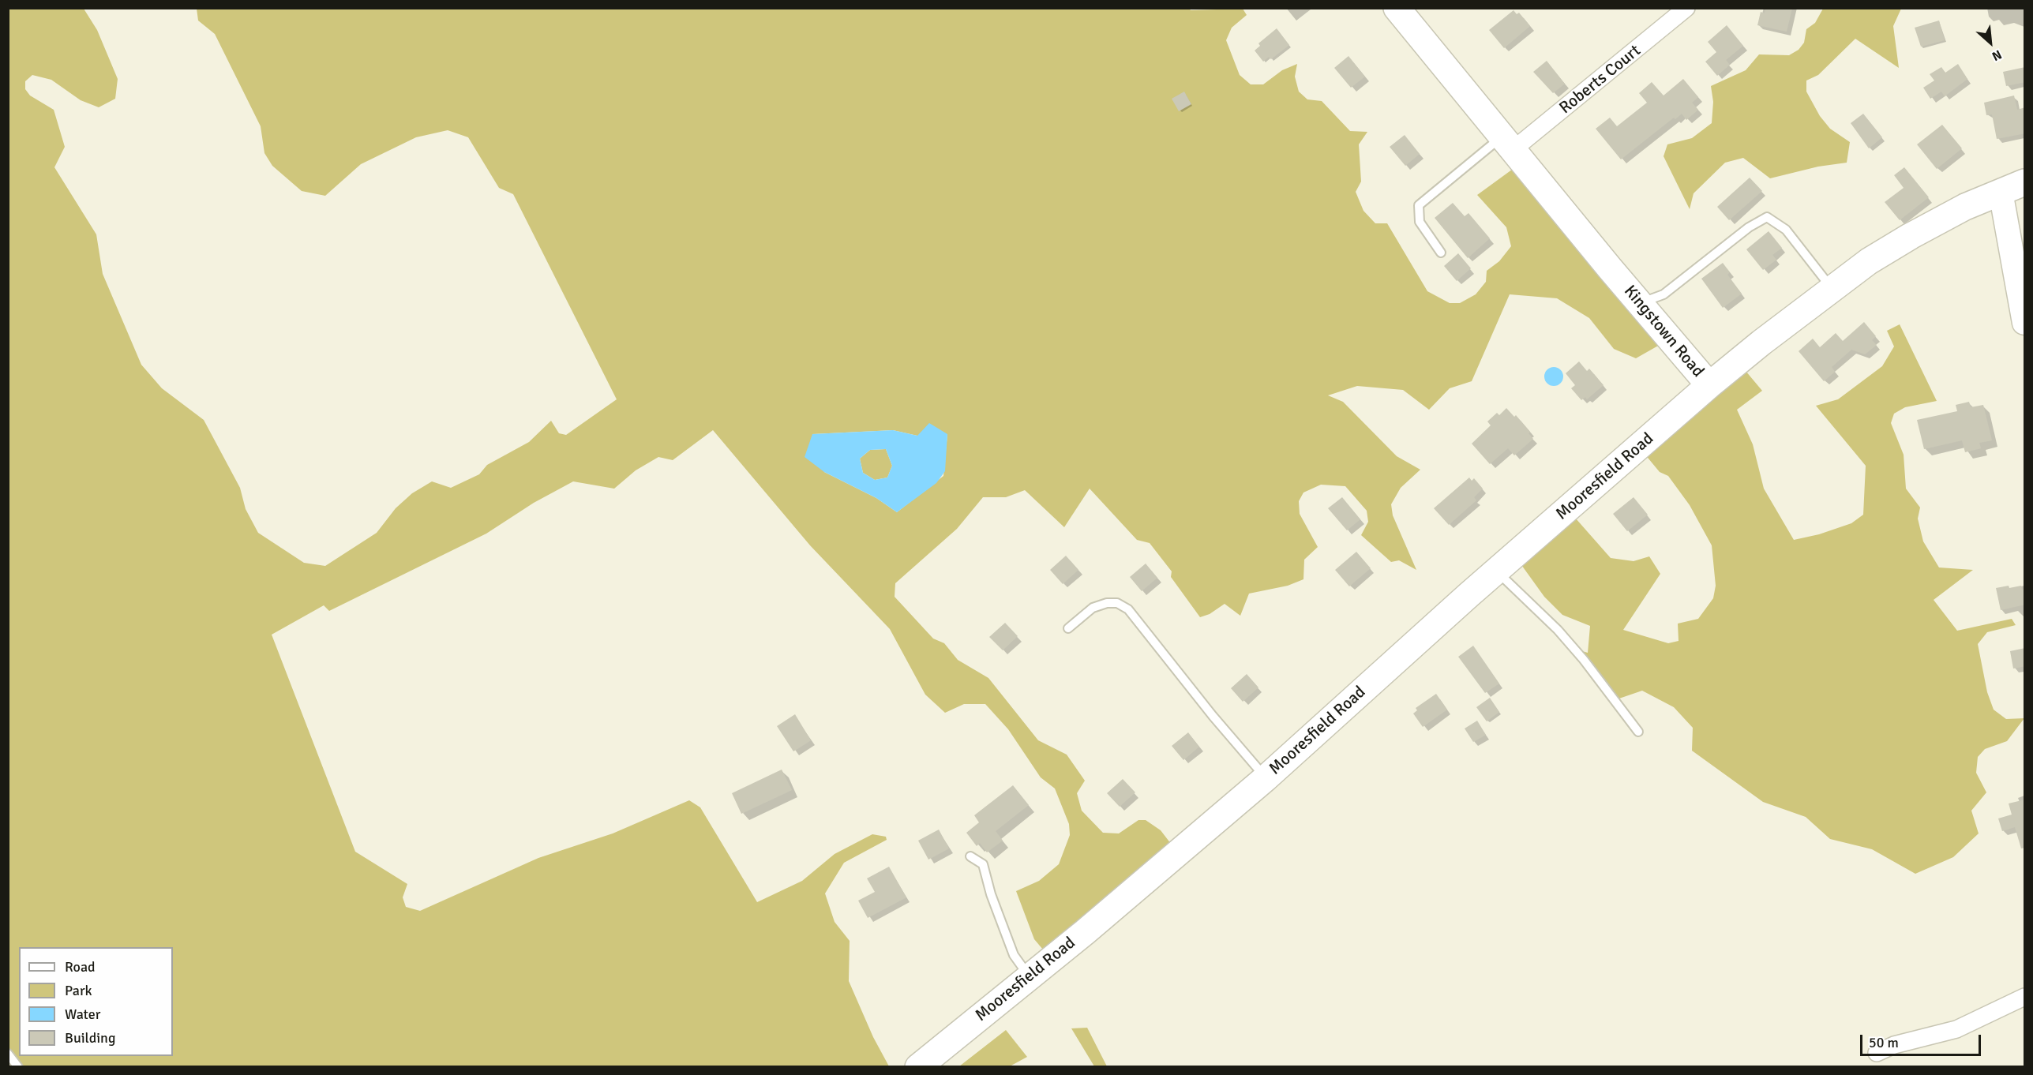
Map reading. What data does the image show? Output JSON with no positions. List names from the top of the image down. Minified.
{"streets":{"main road":["Kingstown Road","Mooresfield Road"],"street":["Roberts Court"]},"crossings":[["Roberts Court","Kingstown Road"],["Kingstown Road","Mooresfield Road"]],"legend":["Road","Park","Water","Building"],"scale_bar":"50 m","north":"bottom right"}
